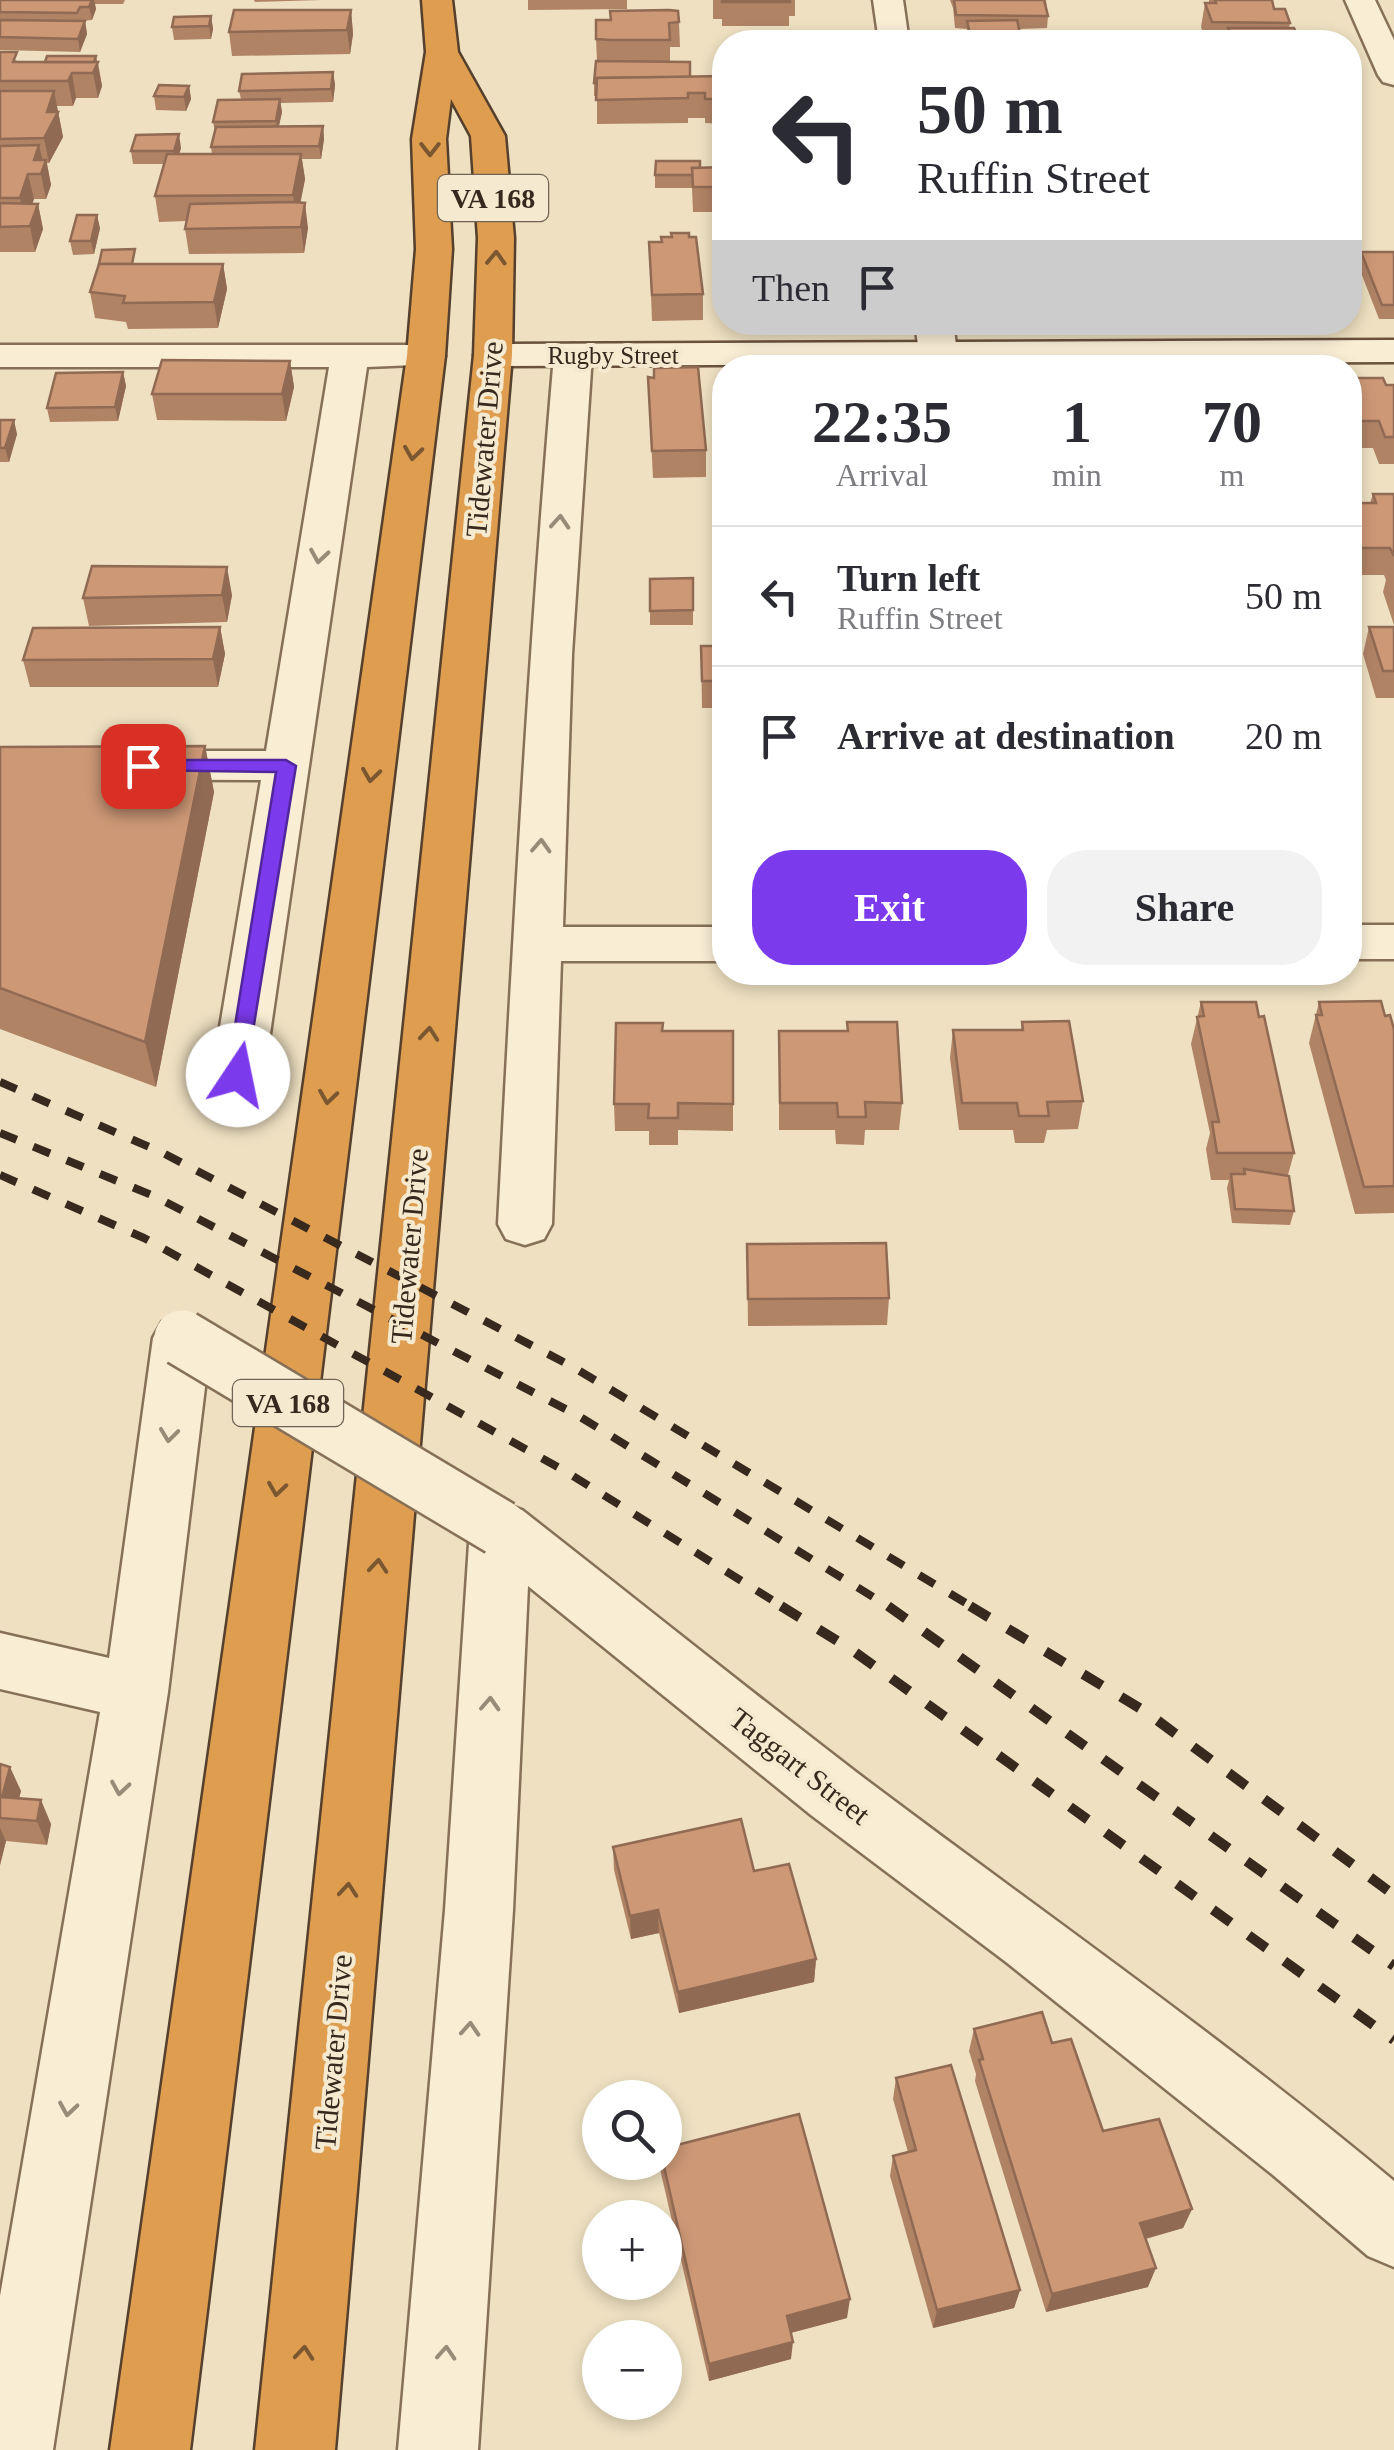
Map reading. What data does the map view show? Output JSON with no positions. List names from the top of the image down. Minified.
{"streets":{"highway":["VA 168","Tidewater Drive"],"street":["Rugby Street","Taggart Street"]},"crossings":[["Rugby Street","Tidewater Drive"]],"page":{"turn":["50 m","Ruffin Street"],"then":"Then","eta":["22:35","Arrival","1","min","70","m"],"list":[{"name":"Turn left","note":"Ruffin Street","value":"50 m"},{"name":"Arrive at destination","value":"20 m"}],"buttons":["Exit","Share"],"map_buttons":["+","−"]}}
